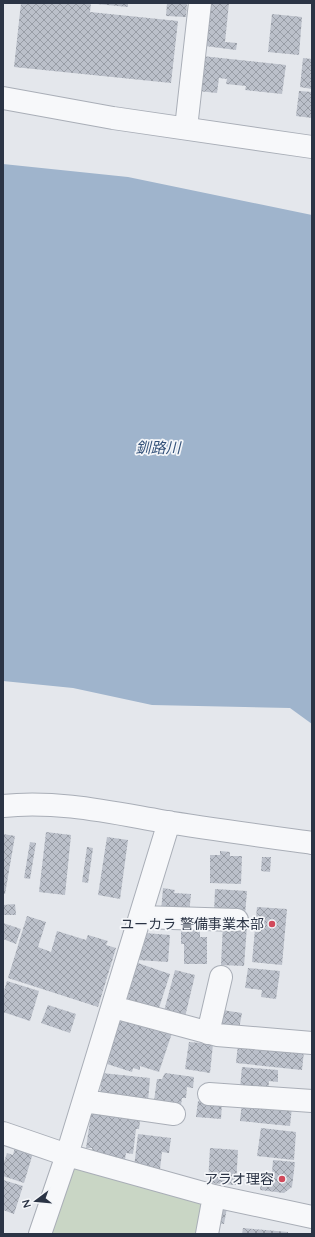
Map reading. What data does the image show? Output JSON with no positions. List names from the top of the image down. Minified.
{"water":["釧路川"],"places":["ユーカラ 警備事業本部","アラオ理容"],"north":"left"}
